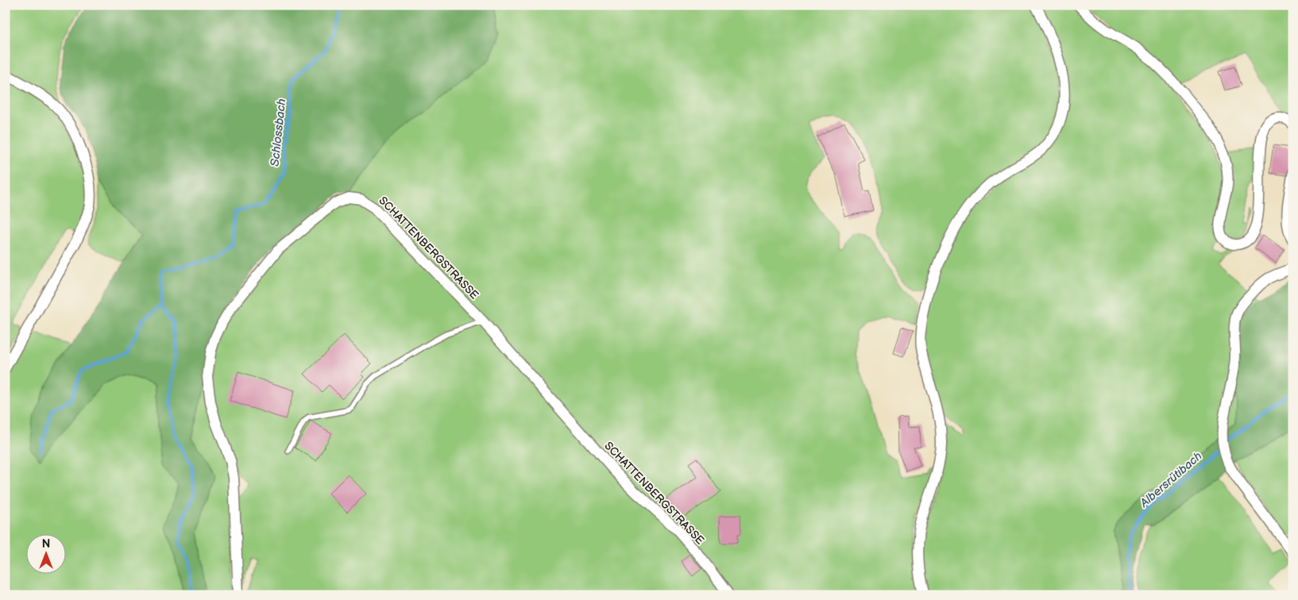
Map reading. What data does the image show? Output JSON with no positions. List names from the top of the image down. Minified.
{"streets":{"street":["SCHATTENBERGSTRASSE"]},"water":["Schlossbach","Albersrütibach"],"north":"top"}
